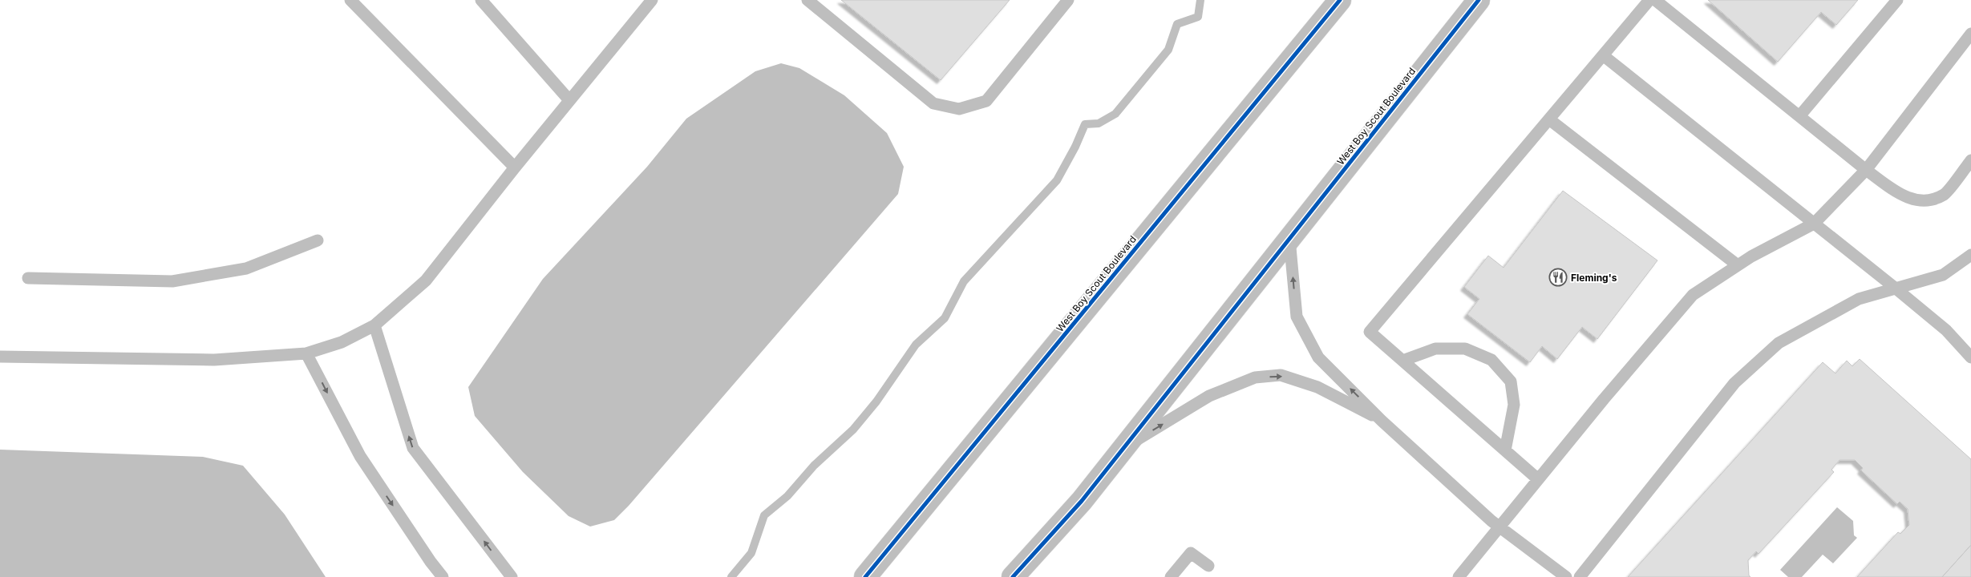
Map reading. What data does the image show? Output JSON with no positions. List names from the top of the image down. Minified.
{"streets":{"main road":["West Boy Scout Boulevard"]},"places":{"restaurant":["Fleming's"]}}
